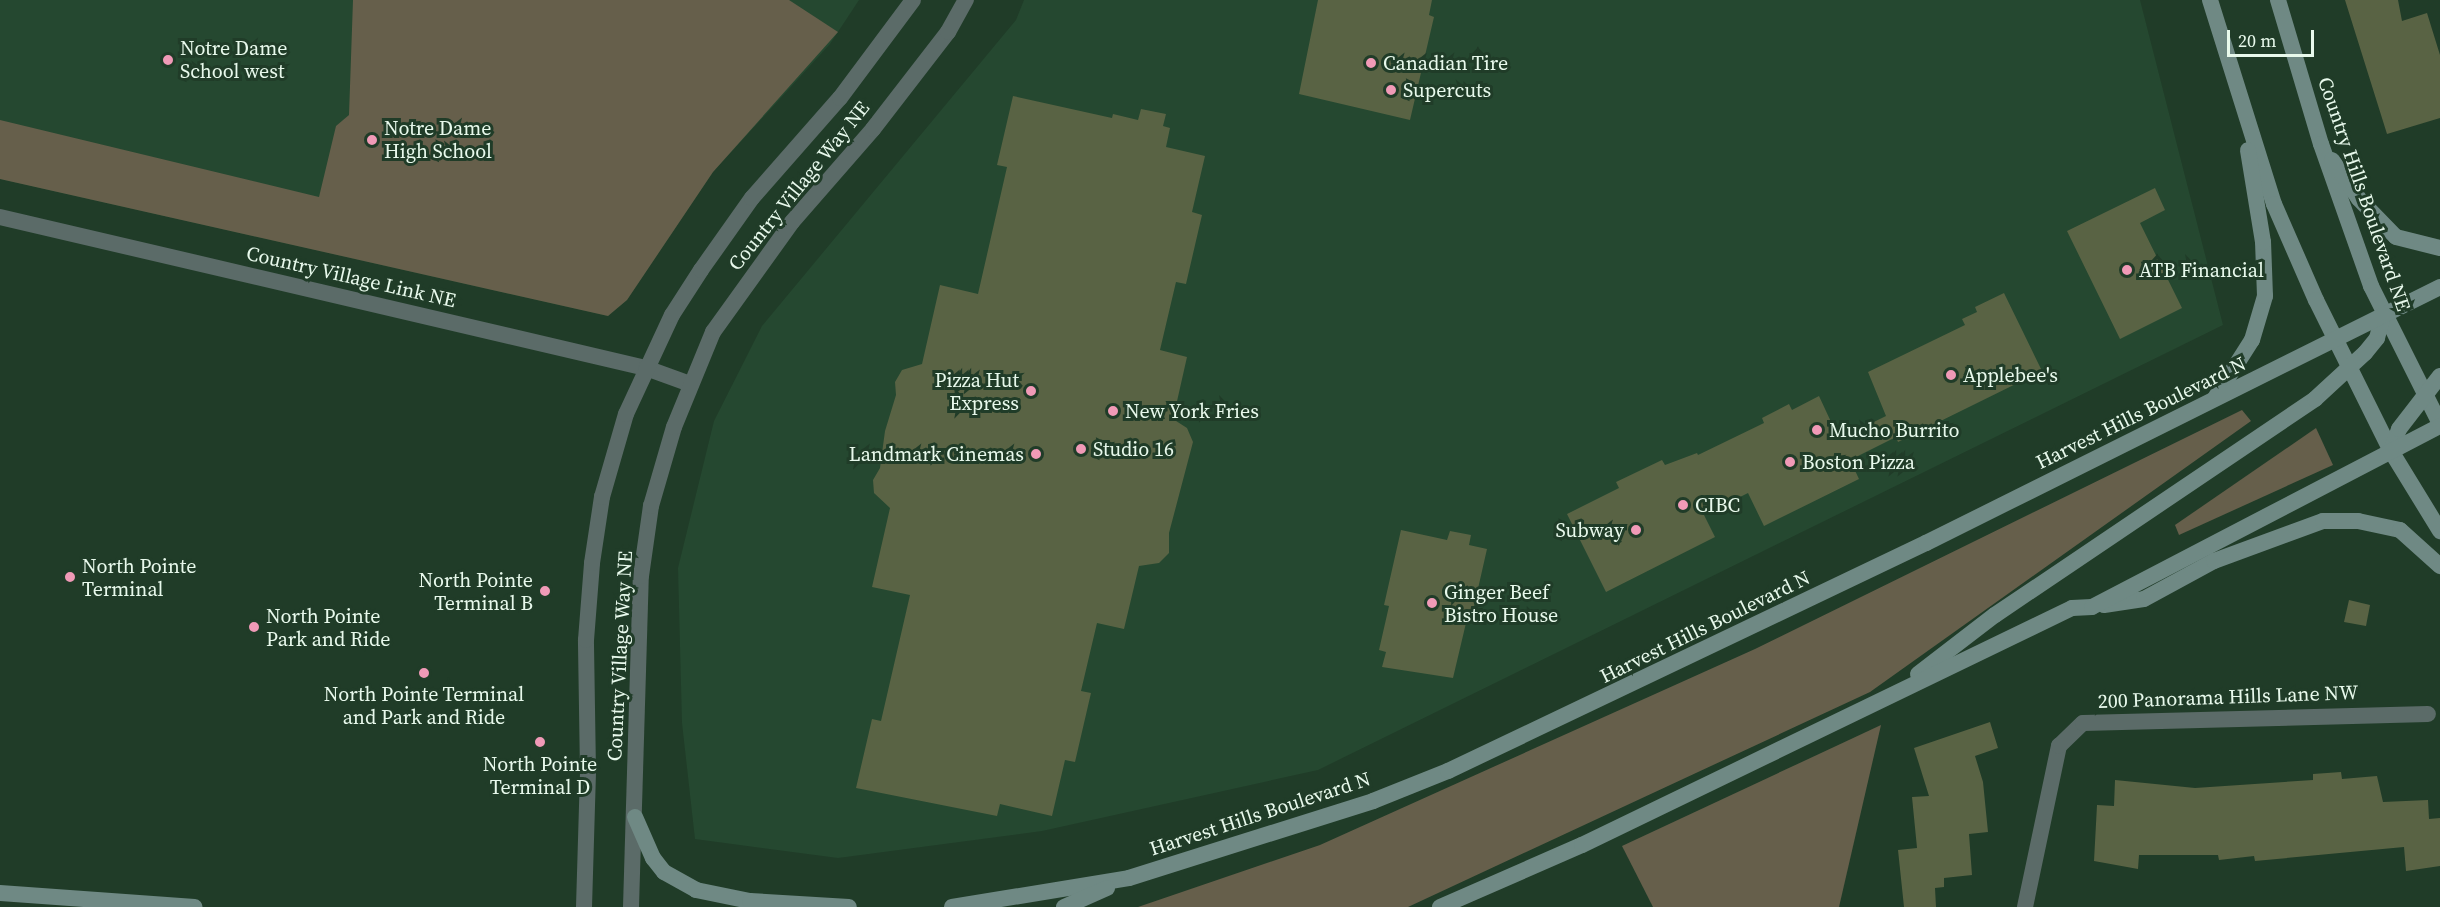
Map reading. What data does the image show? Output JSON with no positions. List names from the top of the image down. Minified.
{"streets":{"main road":["Country Hills Boulevard NE","Harvest Hills Boulevard N"],"street":["Country Village Way NE","Country Village Link NE","200 Panorama Hills Lane NW"]},"crossings":[["Country Village Way NE","Country Village Link NE"],["Country Hills Boulevard NE","Harvest Hills Boulevard N"]],"places":["Notre Dame School west","Canadian Tire","Supercuts","Notre Dame High School","ATB Financial","Applebee's","Pizza Hut Express","New York Fries","Mucho Burrito","Studio 16","Landmark Cinemas","Boston Pizza","CIBC","Subway","North Pointe Terminal","North Pointe Terminal B","Ginger Beef Bistro House","North Pointe Park and Ride","North Pointe Terminal and Park and Ride","North Pointe Terminal D"],"scale_bar":"20 m"}
